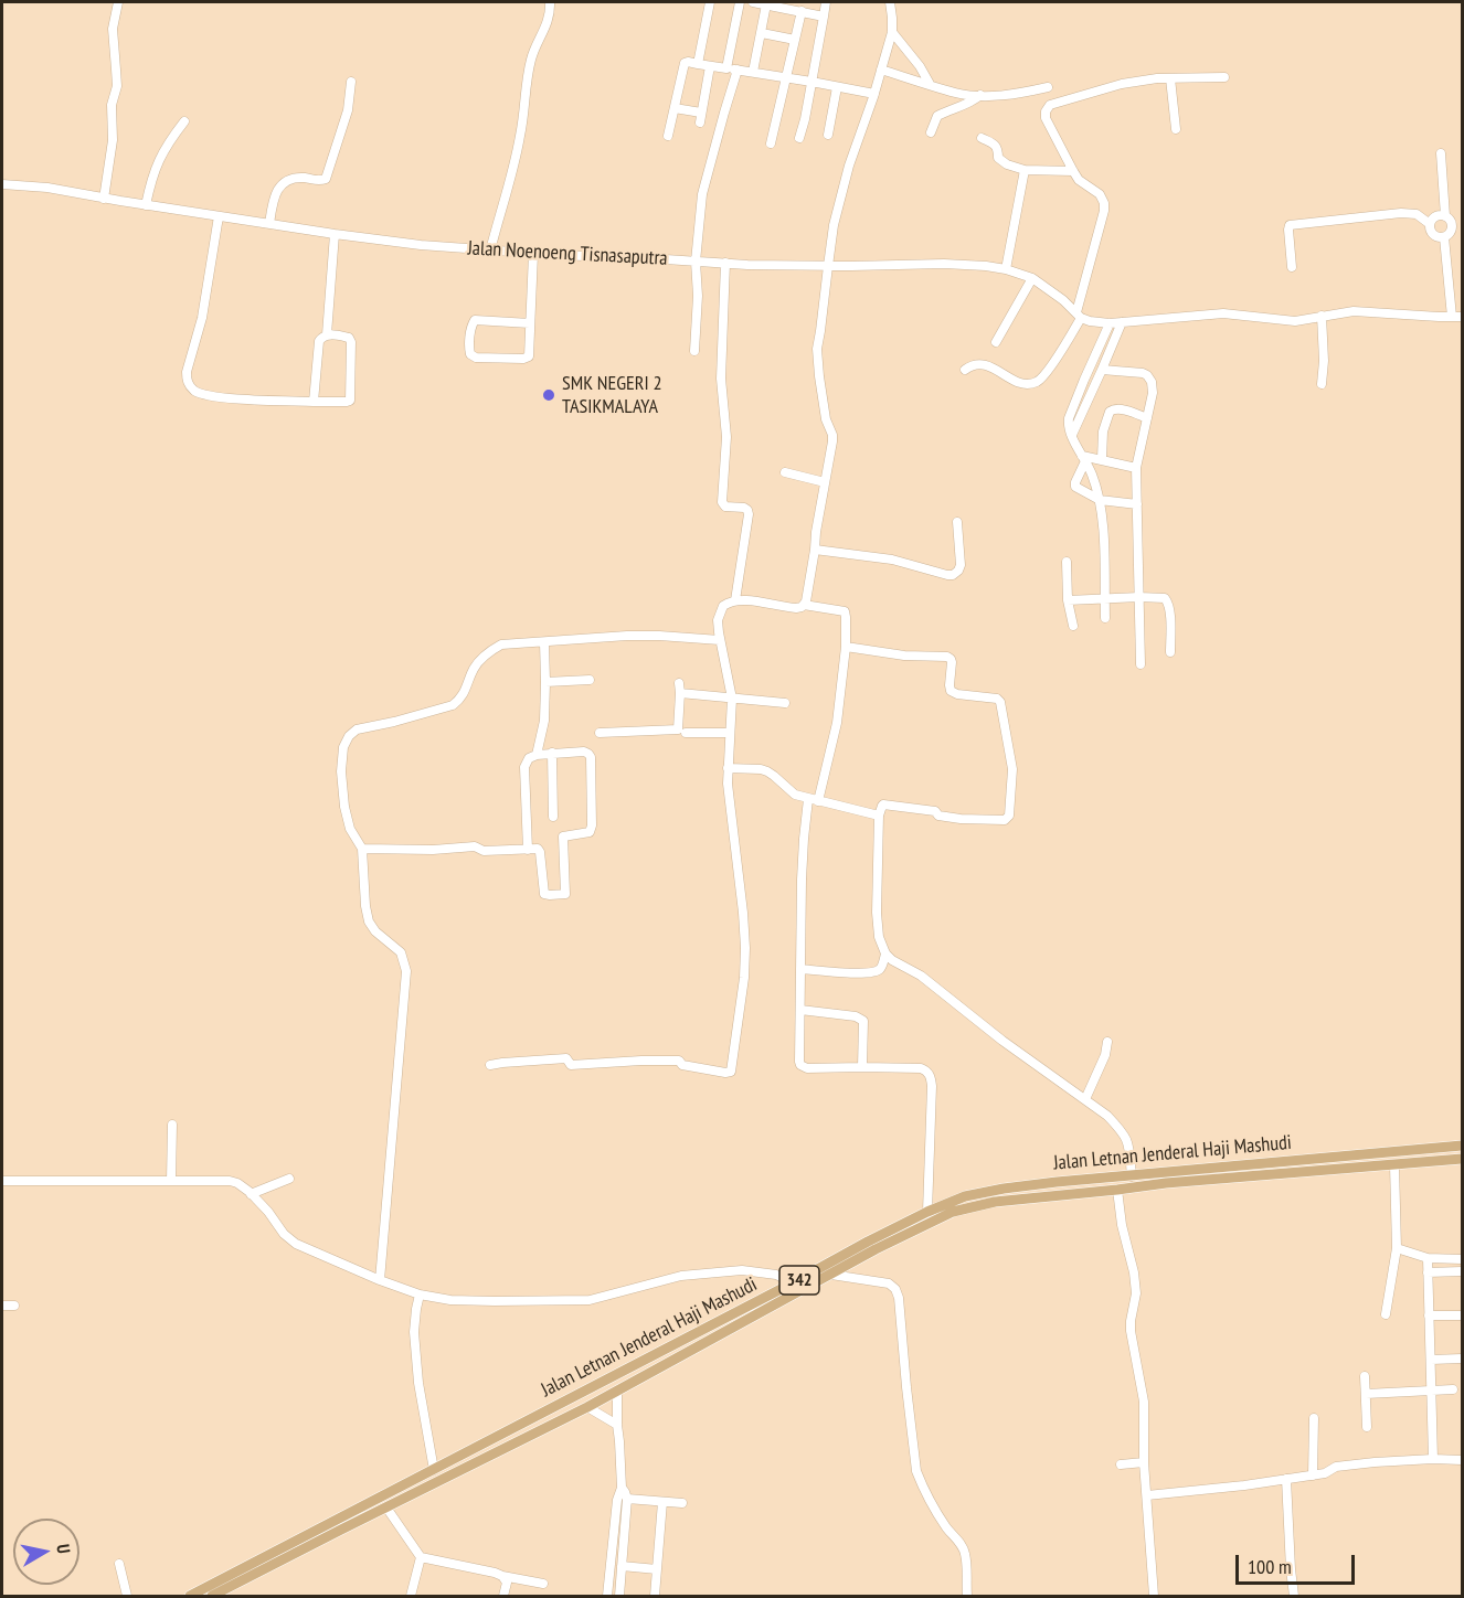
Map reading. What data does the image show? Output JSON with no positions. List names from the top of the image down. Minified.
{"streets":{"main road":["Jalan Letnan Jenderal Haji Mashudi","342"],"street":["Jalan Noenoeng Tisnasaputra"]},"places":["SMK NEGERI 2 TASIKMALAYA"],"scale_bar":"100 m","north":"right"}
